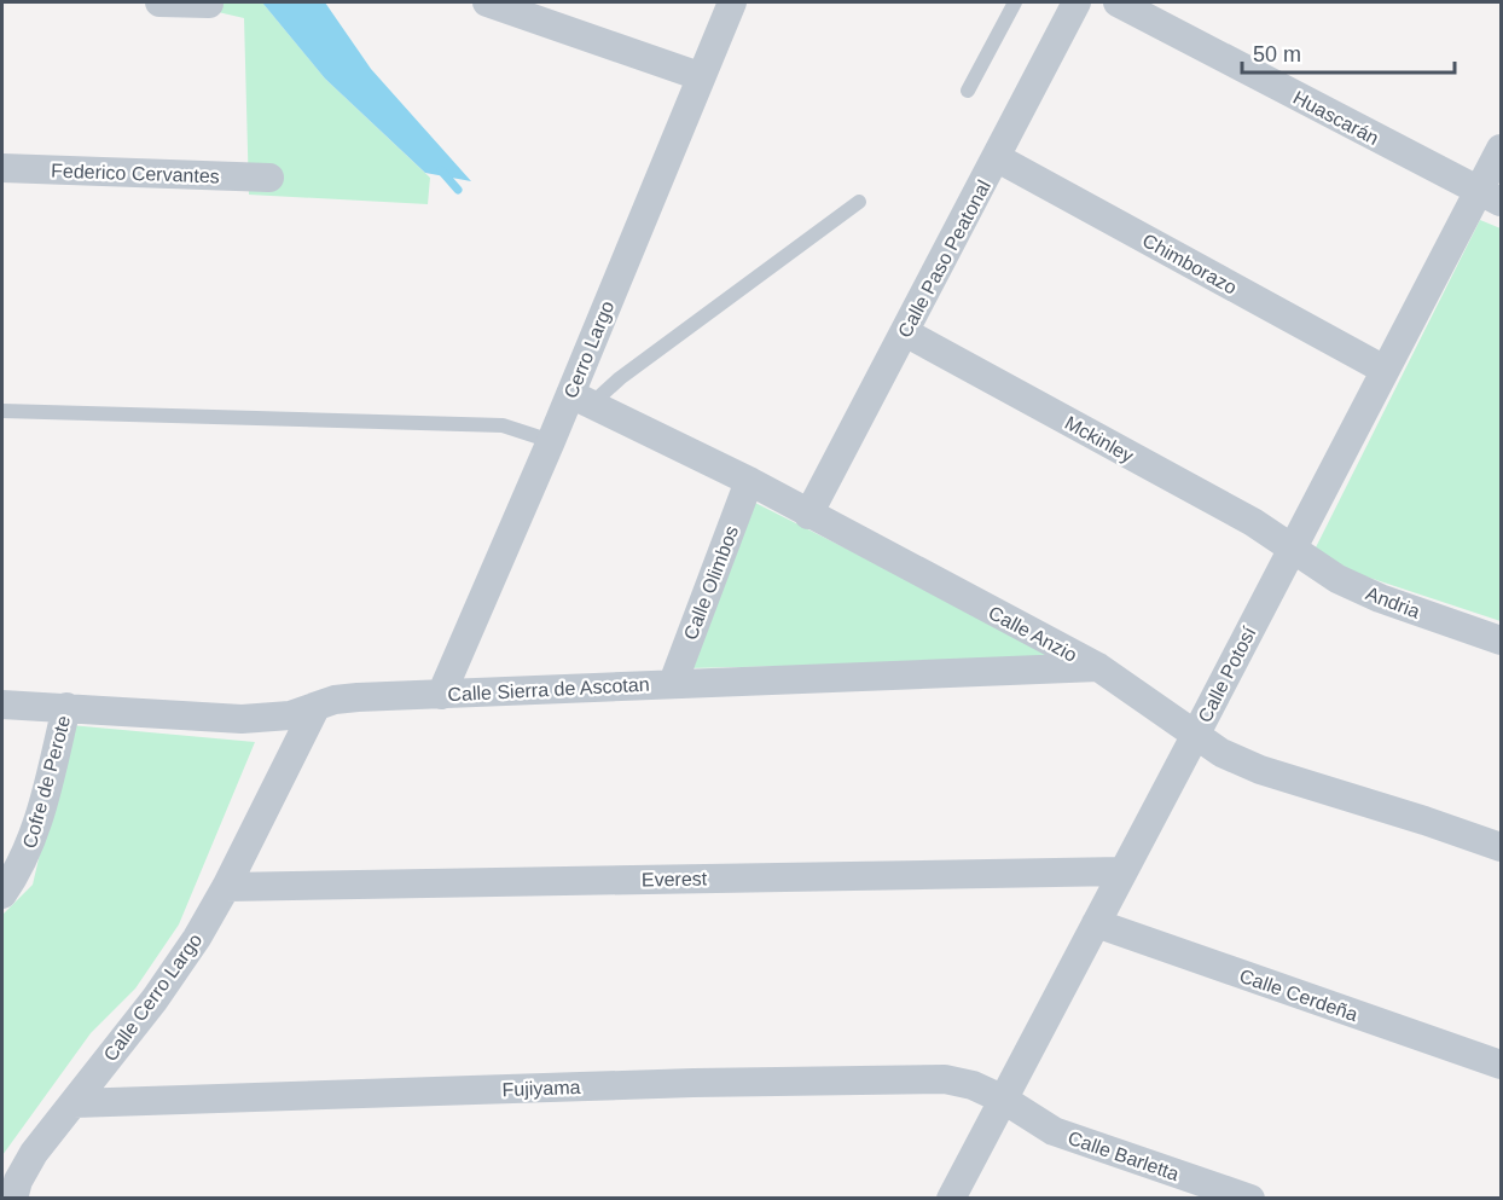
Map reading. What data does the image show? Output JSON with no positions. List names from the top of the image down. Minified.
{"streets":{"street":["Huascarán","Federico Cervantes","Calle Paso Peatonal","Chimborazo","Cerro Largo","Mckinley","Calle Olimbos","Andria","Calle Anzio","Calle Potosí","Calle Sierra de Ascotan","Cofre de Perote","Everest","Calle Cerdeña","Calle Cerro Largo","Fujiyama","Calle Barletta"]},"crossings":[["Huascarán","Calle Potosí"],["Calle Paso Peatonal","Chimborazo"],["Calle Paso Peatonal","Mckinley"],["Calle Paso Peatonal","Calle Anzio"],["Chimborazo","Calle Potosí"],["Cerro Largo","Calle Anzio"],["Cerro Largo","Calle Sierra de Ascotan"],["Mckinley","Andria"],["Mckinley","Calle Potosí"],["Calle Olimbos","Calle Anzio"],["Calle Olimbos","Calle Sierra de Ascotan"],["Andria","Calle Potosí"],["Calle Anzio","Calle Potosí"],["Calle Anzio","Calle Sierra de Ascotan"],["Calle Potosí","Everest"],["Calle Potosí","Calle Cerdeña"],["Calle Potosí","Fujiyama"],["Calle Potosí","Calle Barletta"],["Calle Sierra de Ascotan","Cofre de Perote"],["Calle Sierra de Ascotan","Calle Cerro Largo"],["Everest","Calle Cerro Largo"],["Calle Cerro Largo","Fujiyama"],["Fujiyama","Calle Barletta"]],"scale_bar":"50 m"}
